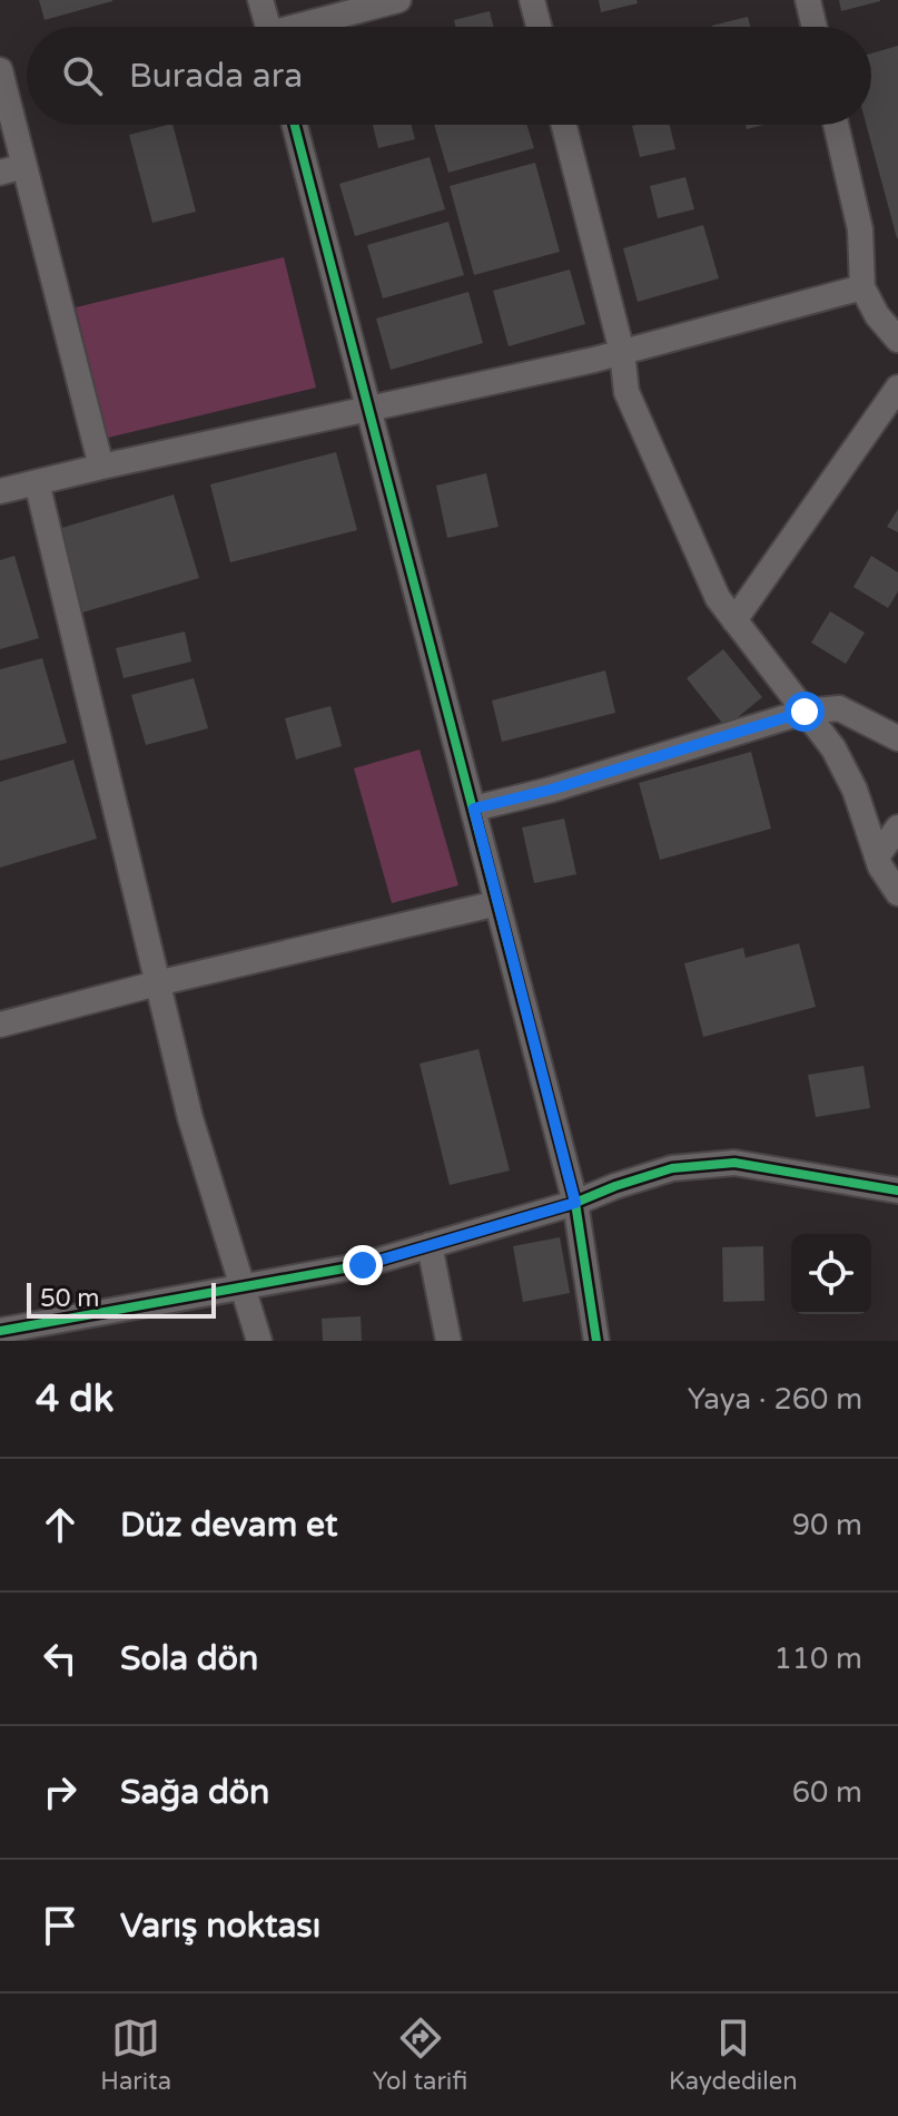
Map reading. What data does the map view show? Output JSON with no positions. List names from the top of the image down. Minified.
{"scale_bar":"50 m","page":{"search":"Burada ara","scale":"50 m","heading":["4 dk","Yaya · 260 m"],"list":[["Düz devam et","90 m"],["Sola dön","110 m"],["Sağa dön","60 m"],"Varış noktası"],"nav":["Harita","Yol tarifi","Kaydedilen"]}}
